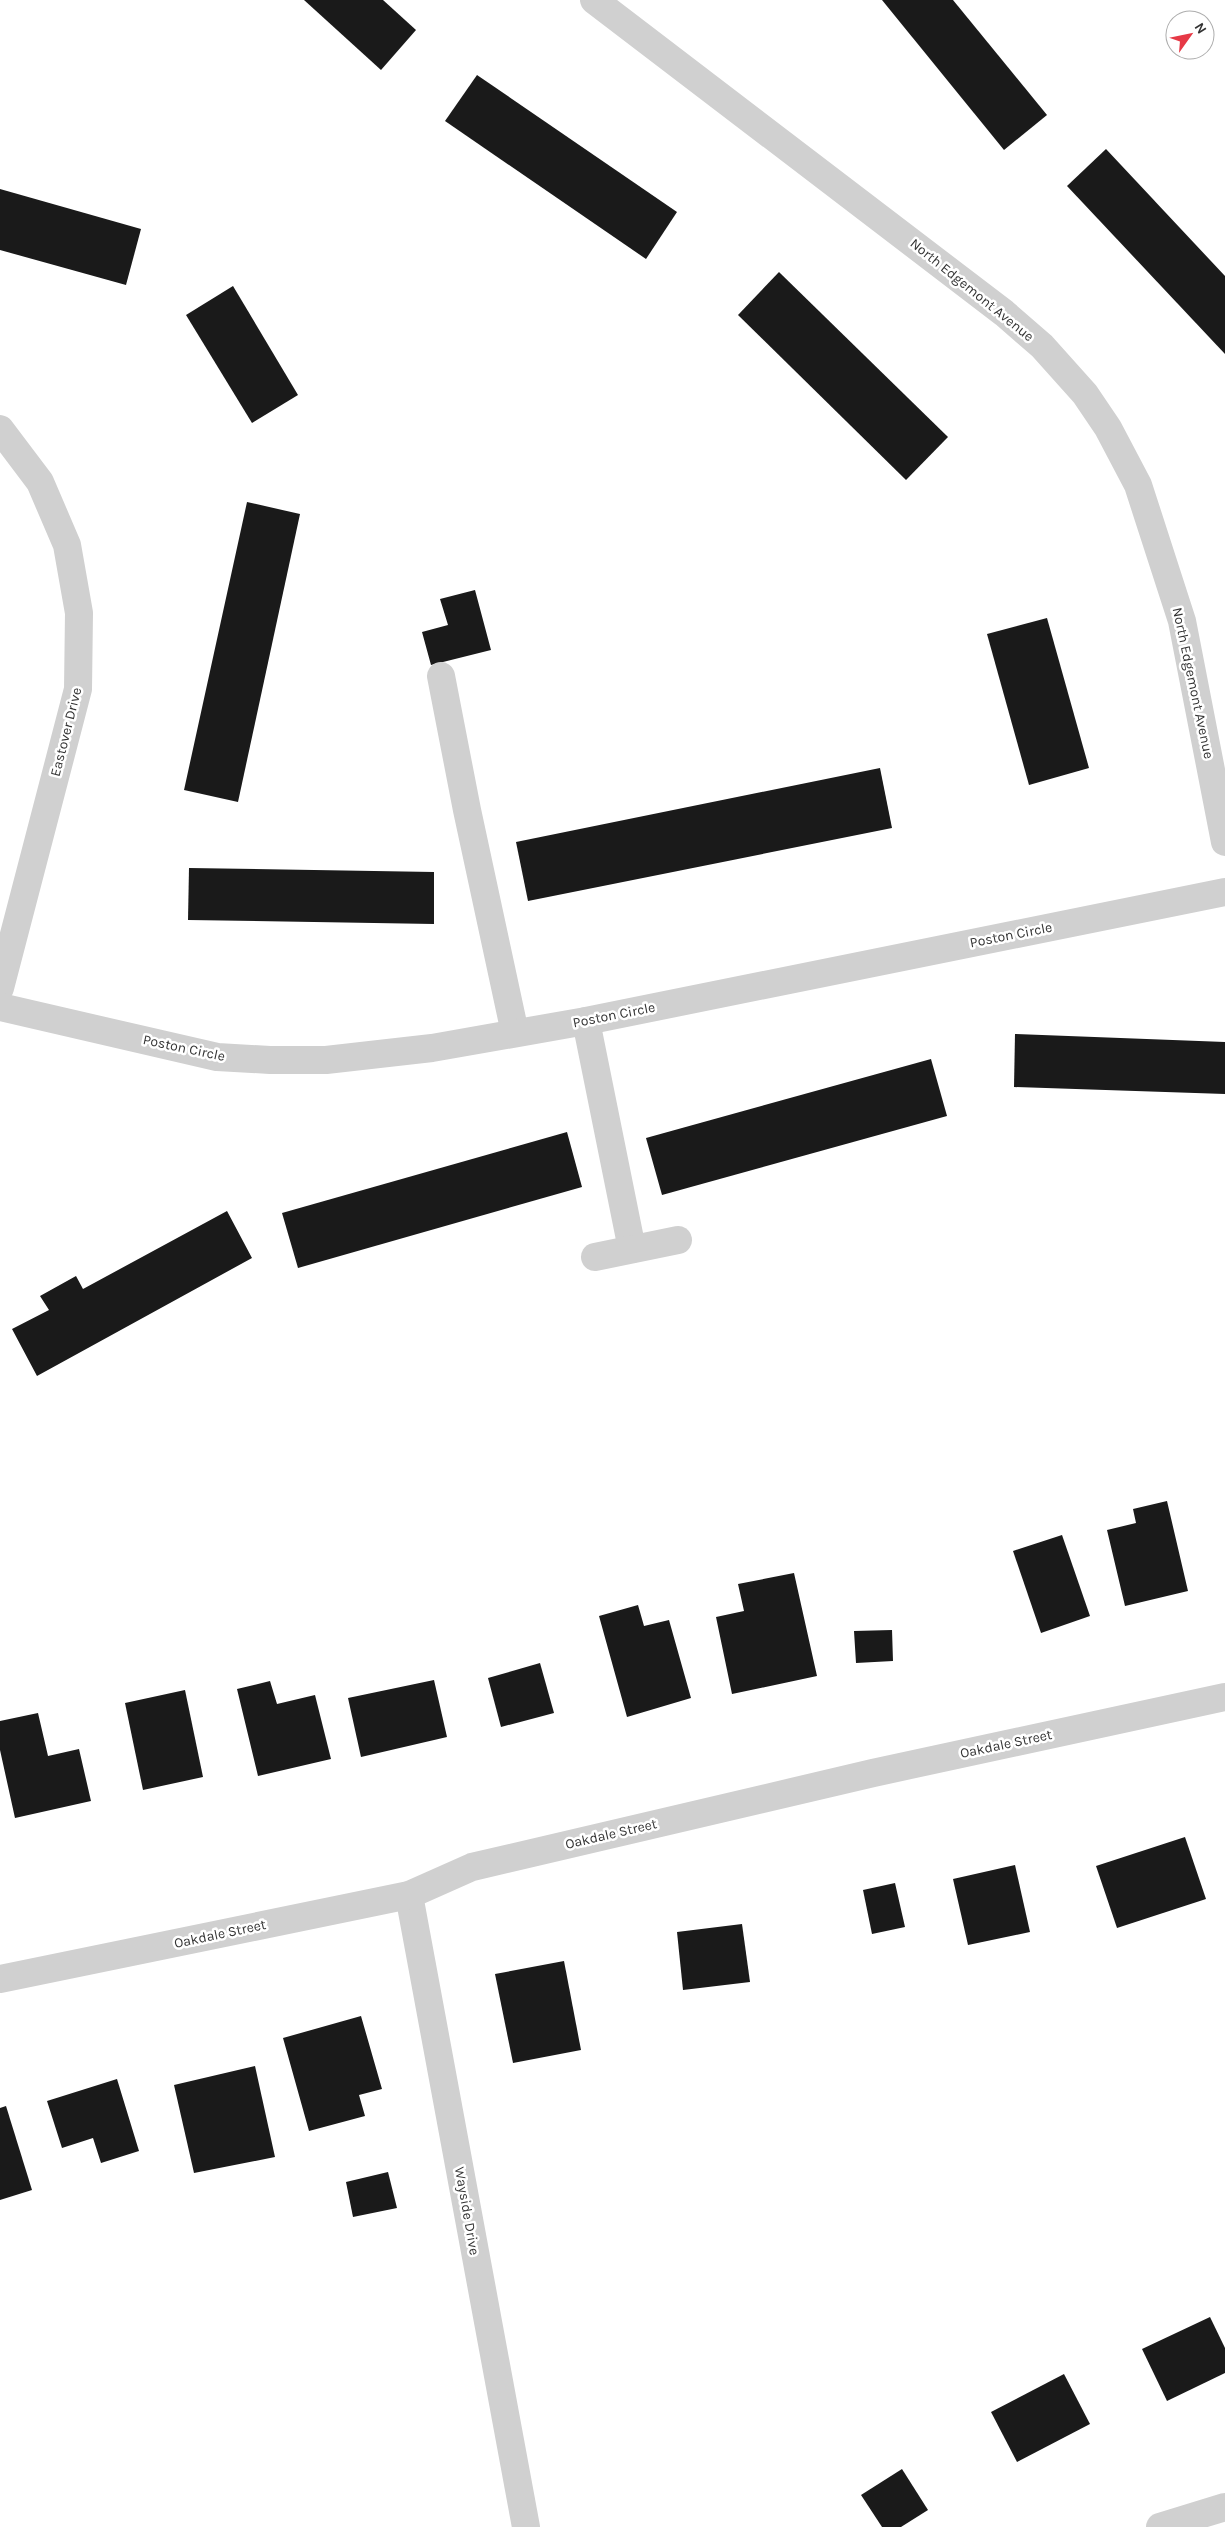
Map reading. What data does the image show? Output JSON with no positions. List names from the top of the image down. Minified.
{"streets":{"street":["North Edgemont Avenue","Eastover Drive","Poston Circle","Oakdale Street","Wayside Drive"]},"crossings":[["Oakdale Street","Wayside Drive"]],"north":"top right"}
